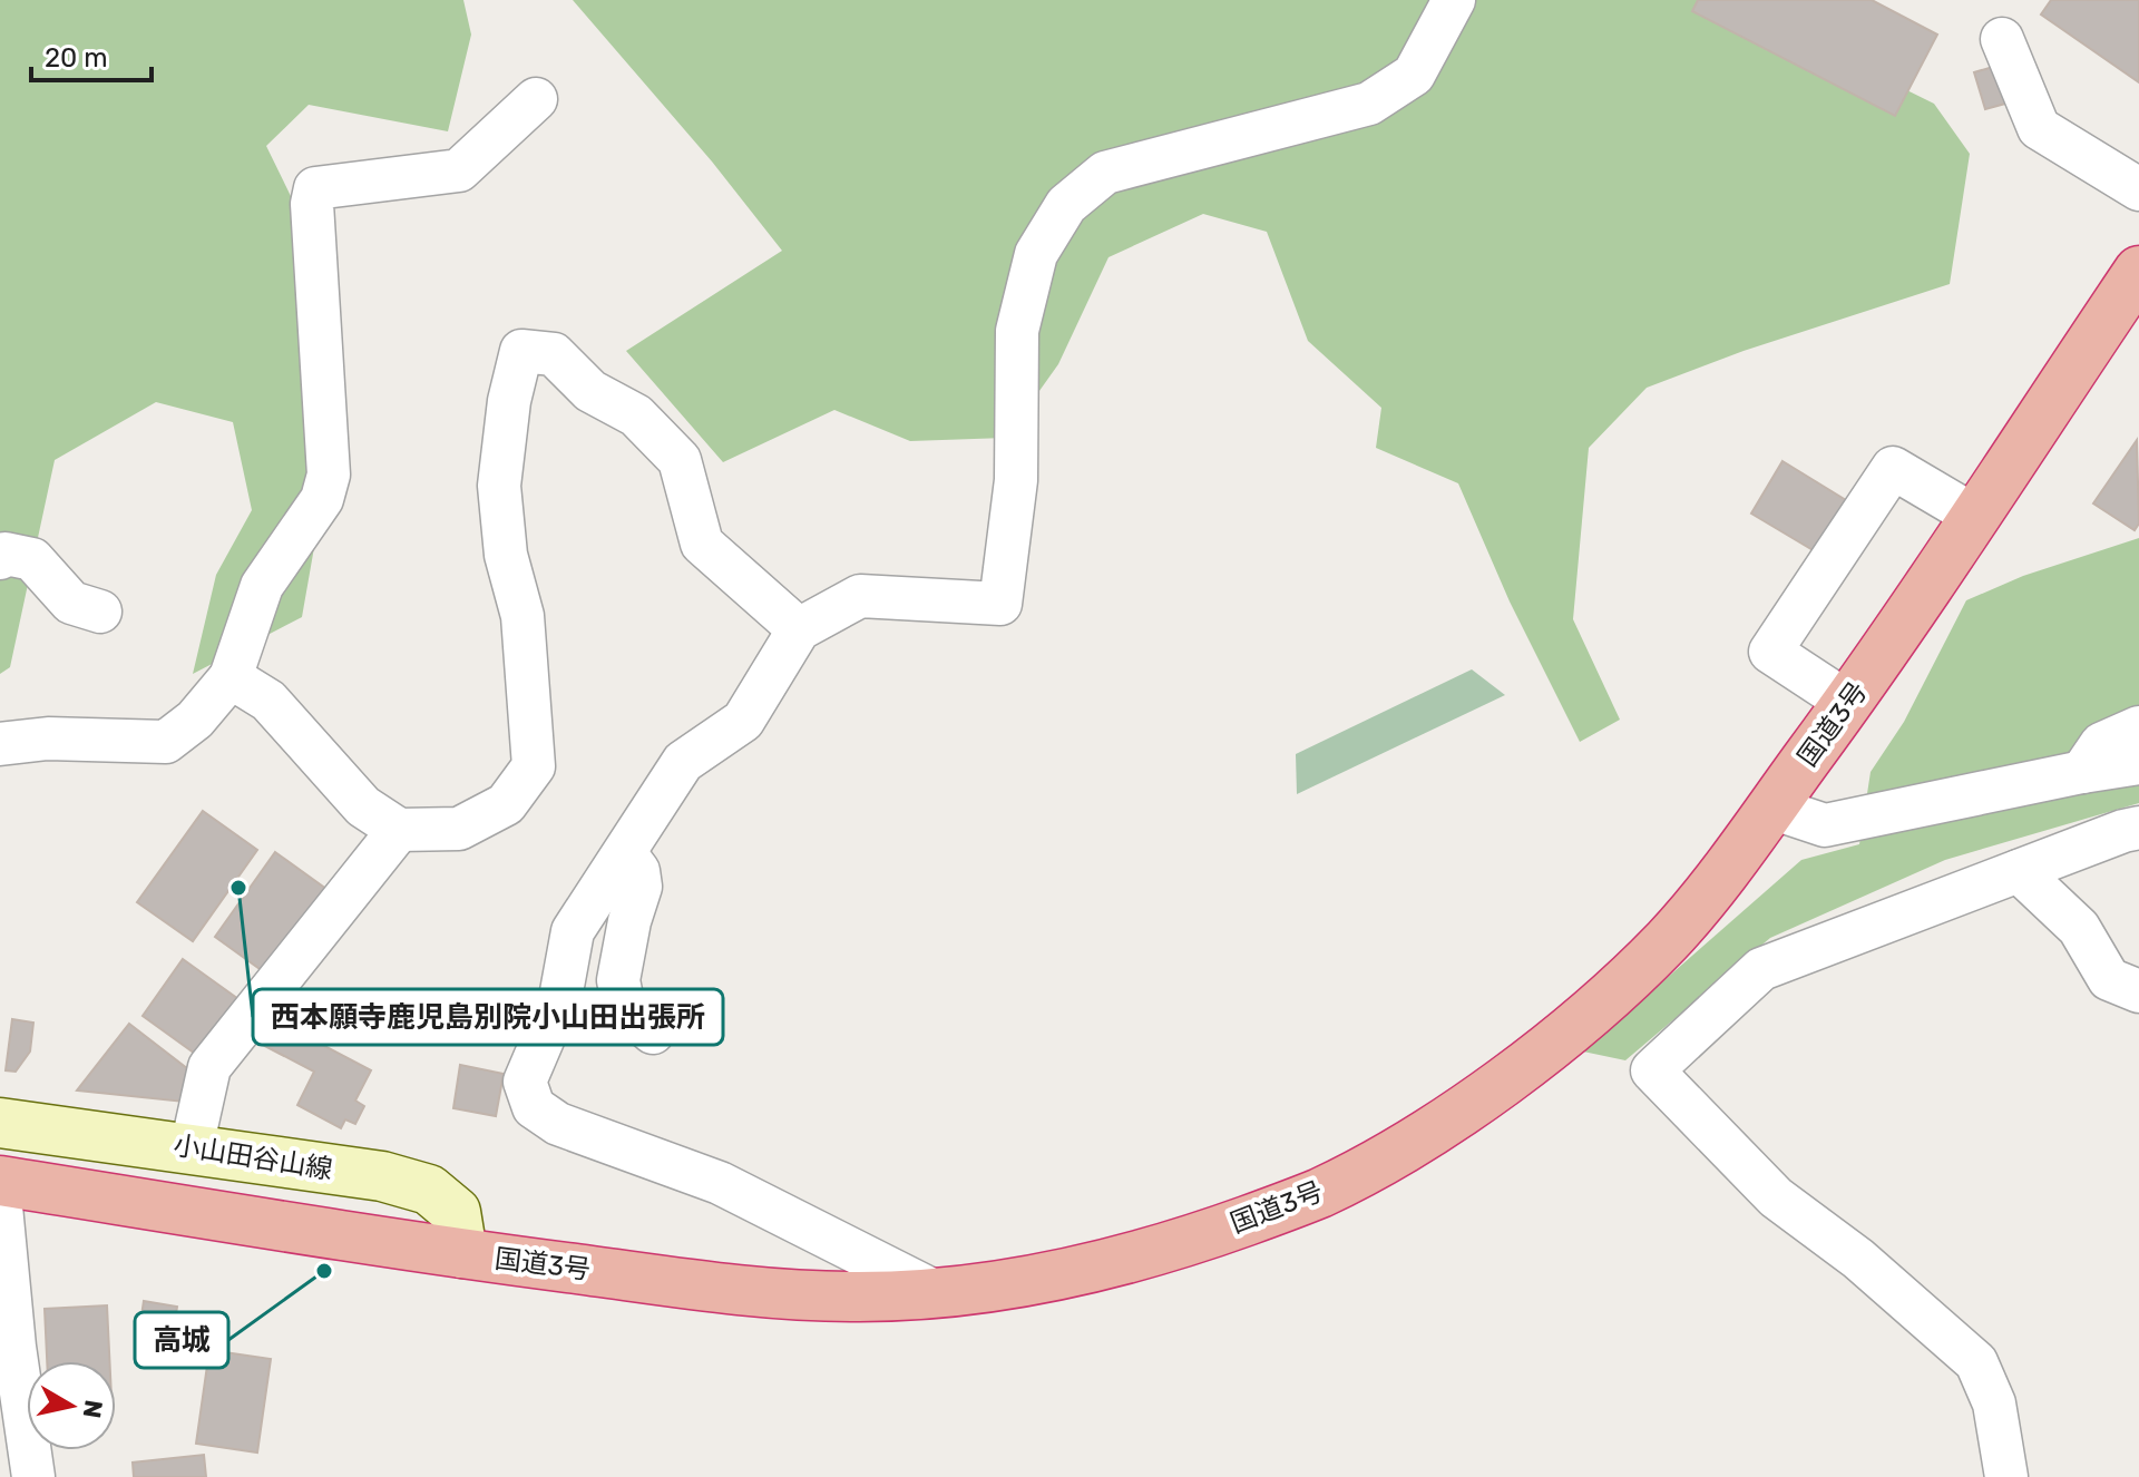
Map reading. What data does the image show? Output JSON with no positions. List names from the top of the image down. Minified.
{"streets":{"highway":["国道3号"],"main road":["小山田谷山線"]},"crossings":[["国道3号","小山田谷山線"]],"places":["西本願寺鹿児島別院小山田出張所","高城"],"scale_bar":"20 m","north":"right"}
